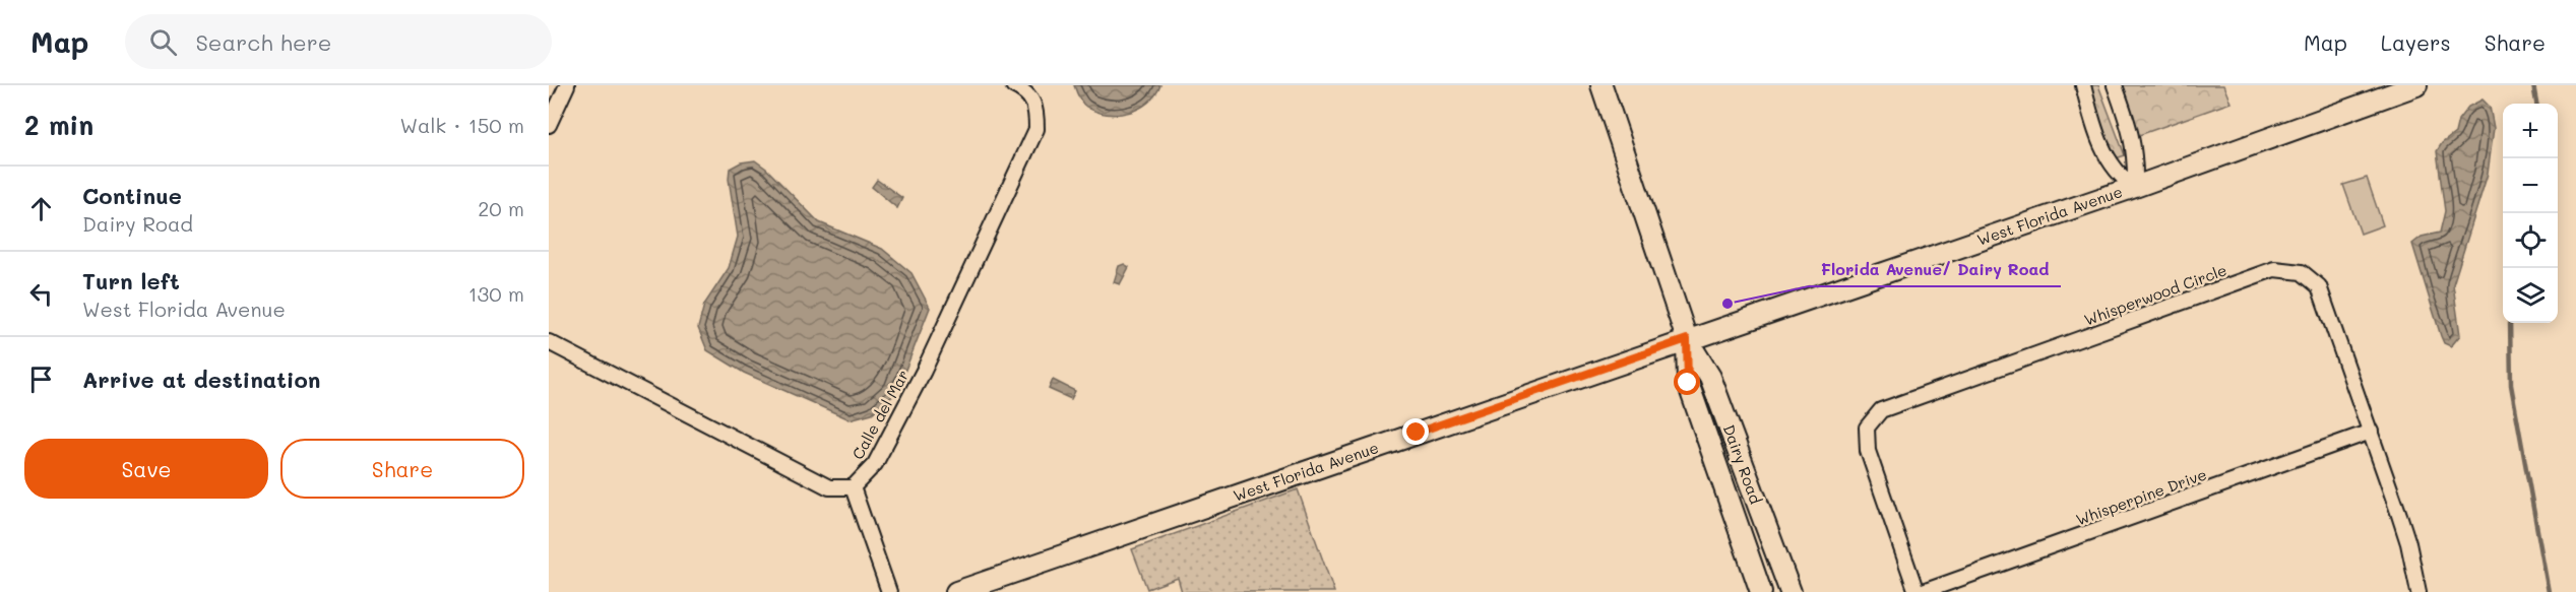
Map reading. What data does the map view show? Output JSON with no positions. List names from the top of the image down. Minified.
{"streets":{"street":["West Florida Avenue","Whisperwood Circle","Calle del Mar","Dairy Road","Whisperpine Drive"]},"crossings":[["West Florida Avenue","Dairy Road"],["Whisperwood Circle","Whisperpine Drive"]],"places":["Florida Avenue/ Dairy Road"],"page":{"header":"Map","search":"Search here","nav":["Map","Layers","Share"],"heading":["2 min","Walk · 150 m"],"map_buttons":["+","−"],"list":[["Continue","Dairy Road","20 m"],["Turn left","West Florida Avenue","130 m"],"Arrive at destination"],"buttons":["Save","Share"]}}
